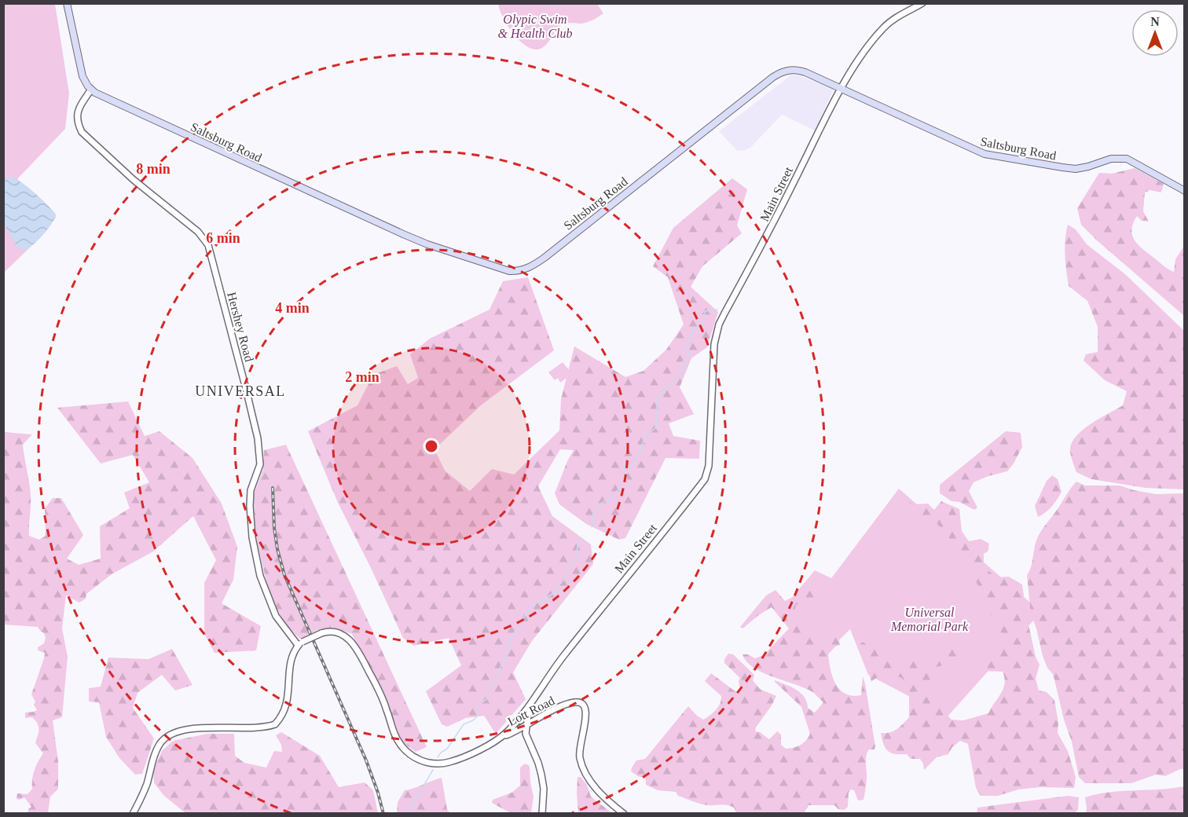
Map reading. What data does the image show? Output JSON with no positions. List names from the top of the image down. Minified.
{"streets":{"main road":["Saltsburg Road"],"street":["Main Street","Hershey Road","Lott Road"]},"crossings":[["Saltsburg Road","Main Street"],["Saltsburg Road","Hershey Road"],["Main Street","Hershey Road"],["Main Street","Lott Road"]],"districts":["UNIVERSAL"],"parks":["Olypic Swim & Health Club","Universal Memorial Park"],"north":"top","rings":["8 min","6 min","4 min","2 min"]}
